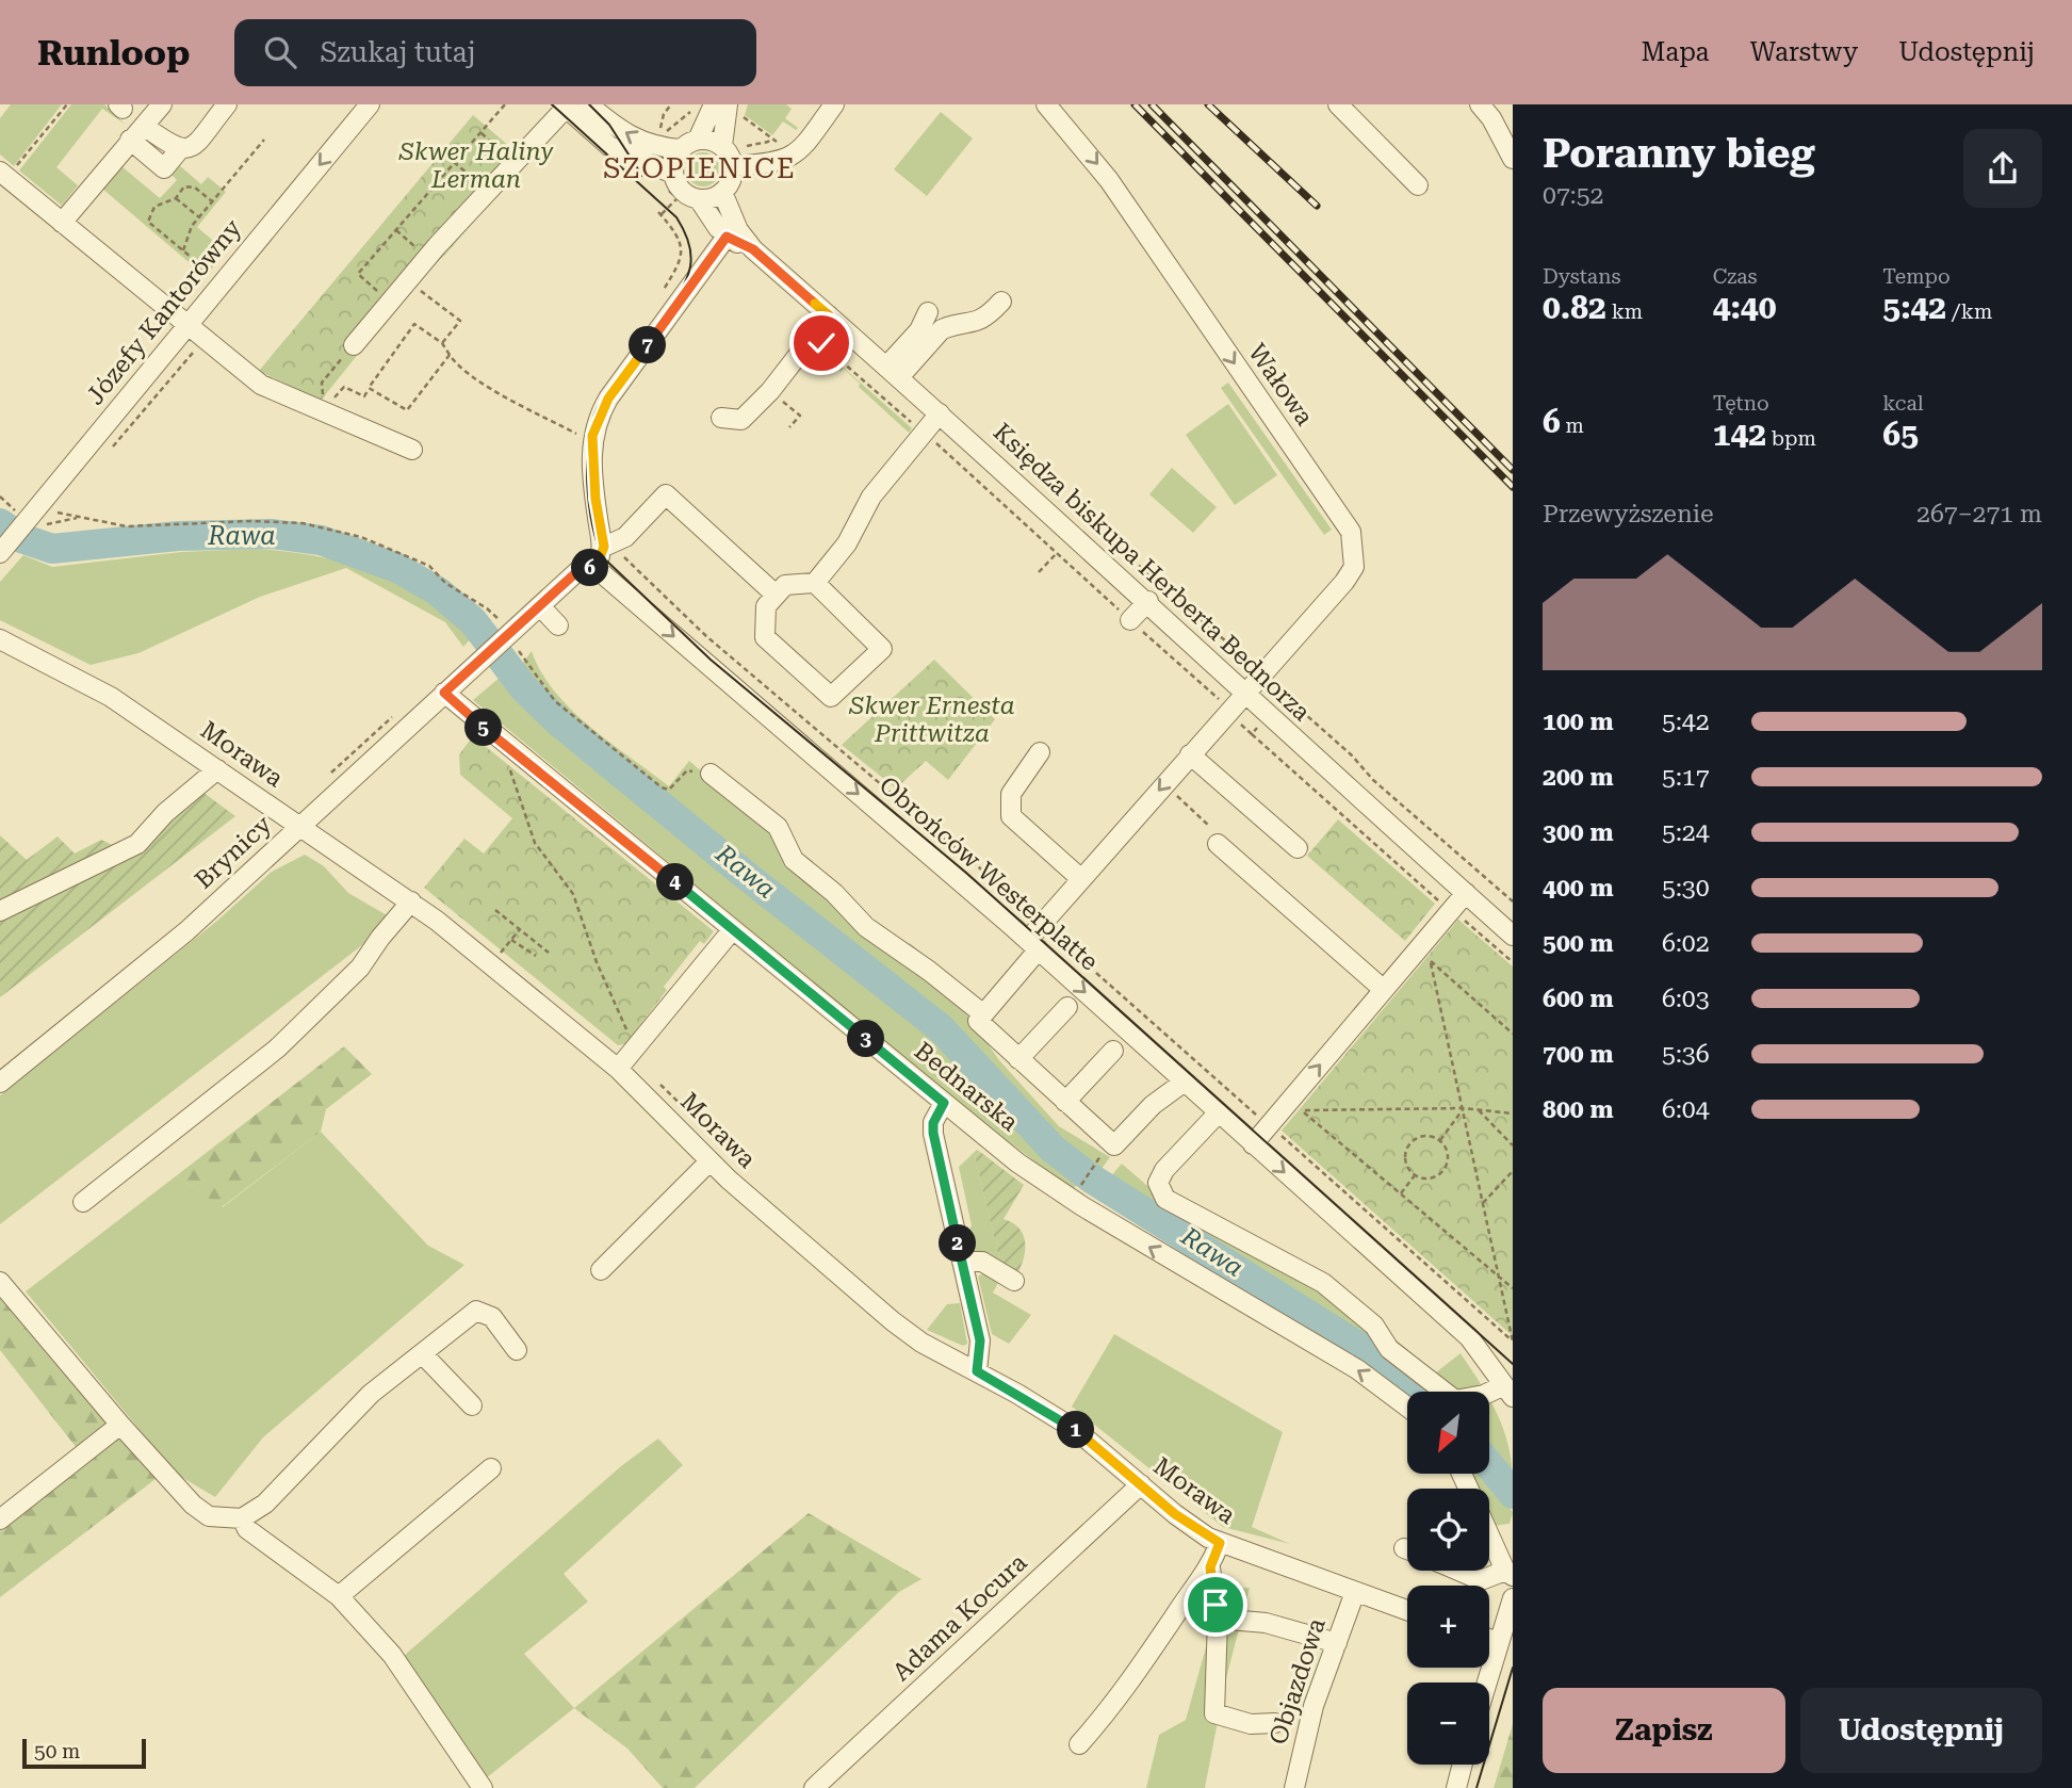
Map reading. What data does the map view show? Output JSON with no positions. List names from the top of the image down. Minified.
{"streets":{"street":["Józefy Kantorówny","Wałowa","Księdza biskupa Herberta Bednorza","Morawa","Brynicy","Obrońców Westerplatte","Bednarska","Adama Kocura","Objazdowa"]},"crossings":[["Wałowa","Księdza biskupa Herberta Bednorza"],["Wałowa","Obrońców Westerplatte"],["Morawa","Brynicy"],["Morawa","Adama Kocura"],["Morawa","Objazdowa"],["Brynicy","Obrońców Westerplatte"],["Brynicy","Bednarska"]],"one_way":["Wałowa","Bednarska"],"districts":["SZOPIENICE"],"water":["Rawa"],"parks":["Skwer Haliny Lerman","Skwer Ernesta Prittwitza"],"scale_bar":"50 m","north":"bottom left","page":{"header":"Runloop","search":"Szukaj tutaj","nav":["Mapa","Warstwy","Udostępnij"],"heading":["Poranny bieg","07:52"],"stats":[["Dystans","0.82 km"],["Czas","4:40"],["Tempo","5:42 /km"],["6 m"],["Tętno","142 bpm"],["kcal","65"]],"pins":["7","6","5","4","3","2","1"],"chart":["Przewyższenie","267–271 m"],"list":[{"name":"100 m","note":"5:42"},{"name":"200 m","note":"5:17"},{"name":"300 m","note":"5:24"},{"name":"400 m","note":"5:30"},{"name":"500 m","note":"6:02"},{"name":"600 m","note":"6:03"},{"name":"700 m","note":"5:36"},{"name":"800 m","note":"6:04"}],"map_buttons":["+","−"],"buttons":["Zapisz","Udostępnij"],"scale":"50 m"}}
